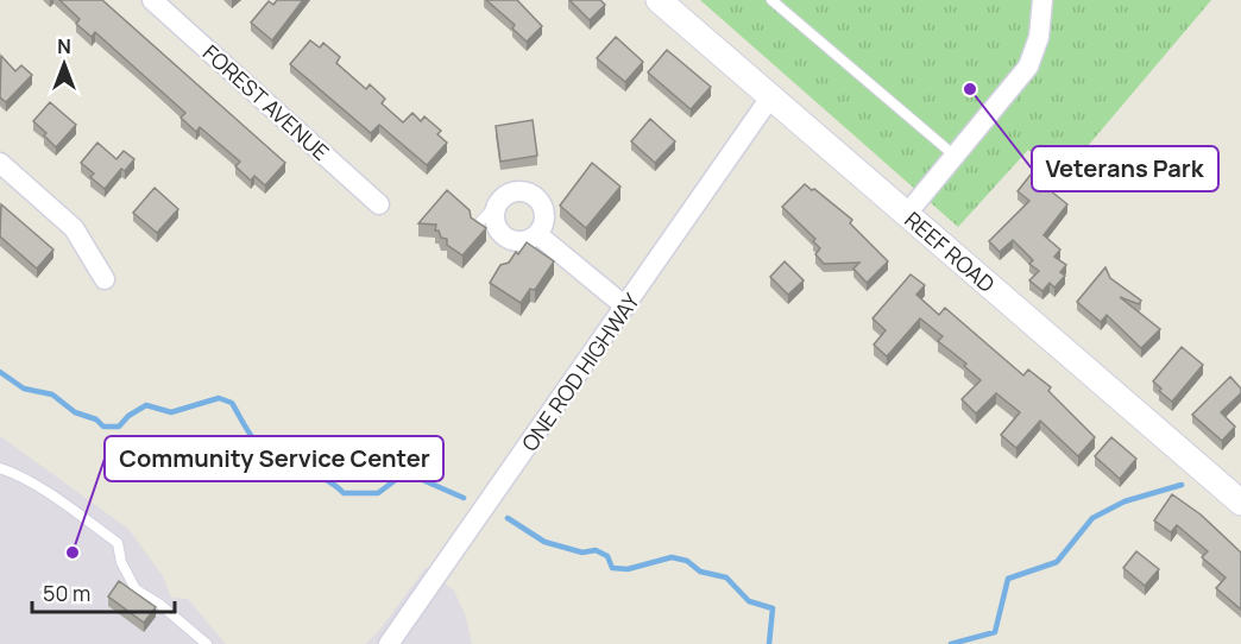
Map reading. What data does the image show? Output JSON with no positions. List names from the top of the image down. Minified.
{"streets":{"street":["FOREST AVENUE","REEF ROAD","ONE ROD HIGHWAY"]},"crossings":[["REEF ROAD","ONE ROD HIGHWAY"]],"places":["Veterans Park","Community Service Center"],"scale_bar":"50 m","north":"top"}
